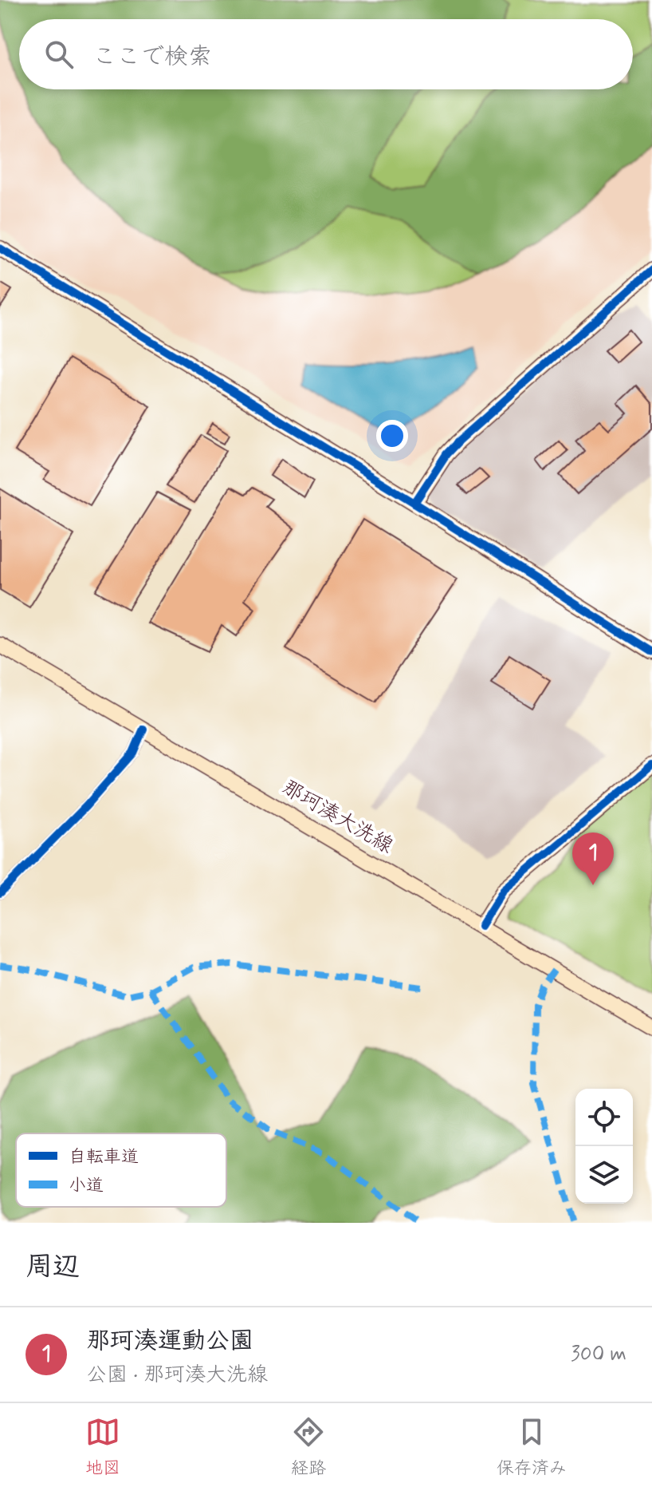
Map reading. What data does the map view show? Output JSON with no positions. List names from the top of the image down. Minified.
{"streets":{"street":["那珂湊大洗線"]},"legend":["自転車道","小道"],"page":{"search":"ここで検索","pins":"1","heading":"周辺","list":[{"mark":"1","name":"那珂湊運動公園","note":"公園 · 那珂湊大洗線","value":"300 m"}],"nav":["地図","経路","保存済み"]}}
